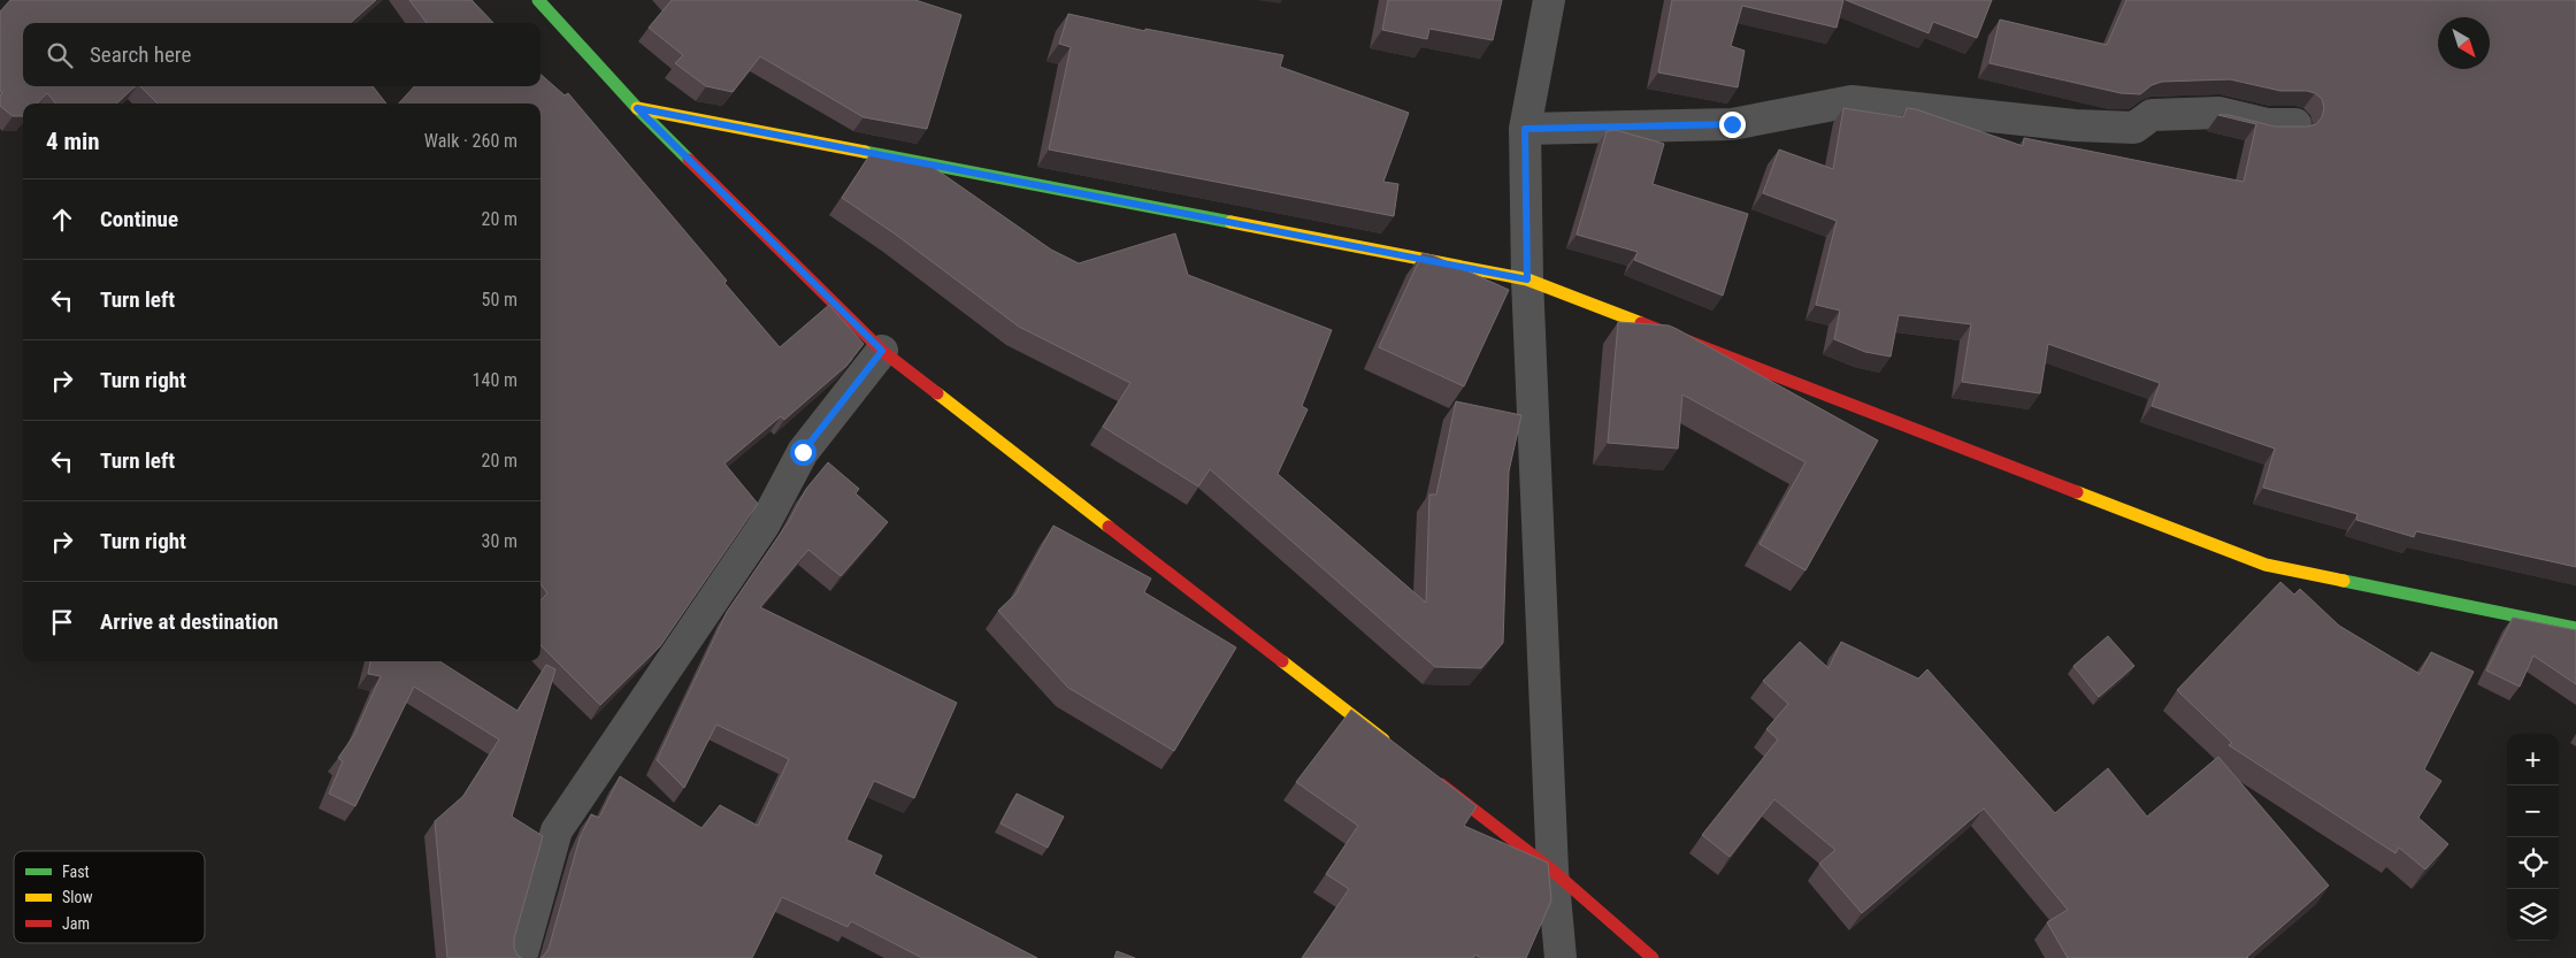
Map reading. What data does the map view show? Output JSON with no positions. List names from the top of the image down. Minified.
{"legend":["Fast","Slow","Jam"],"north":"bottom right","page":{"search":"Search here","heading":["4 min","Walk · 260 m"],"list":[["Continue","20 m"],["Turn left","50 m"],["Turn right","140 m"],["Turn left","20 m"],["Turn right","30 m"],"Arrive at destination"],"map_buttons":["+","−"]}}
